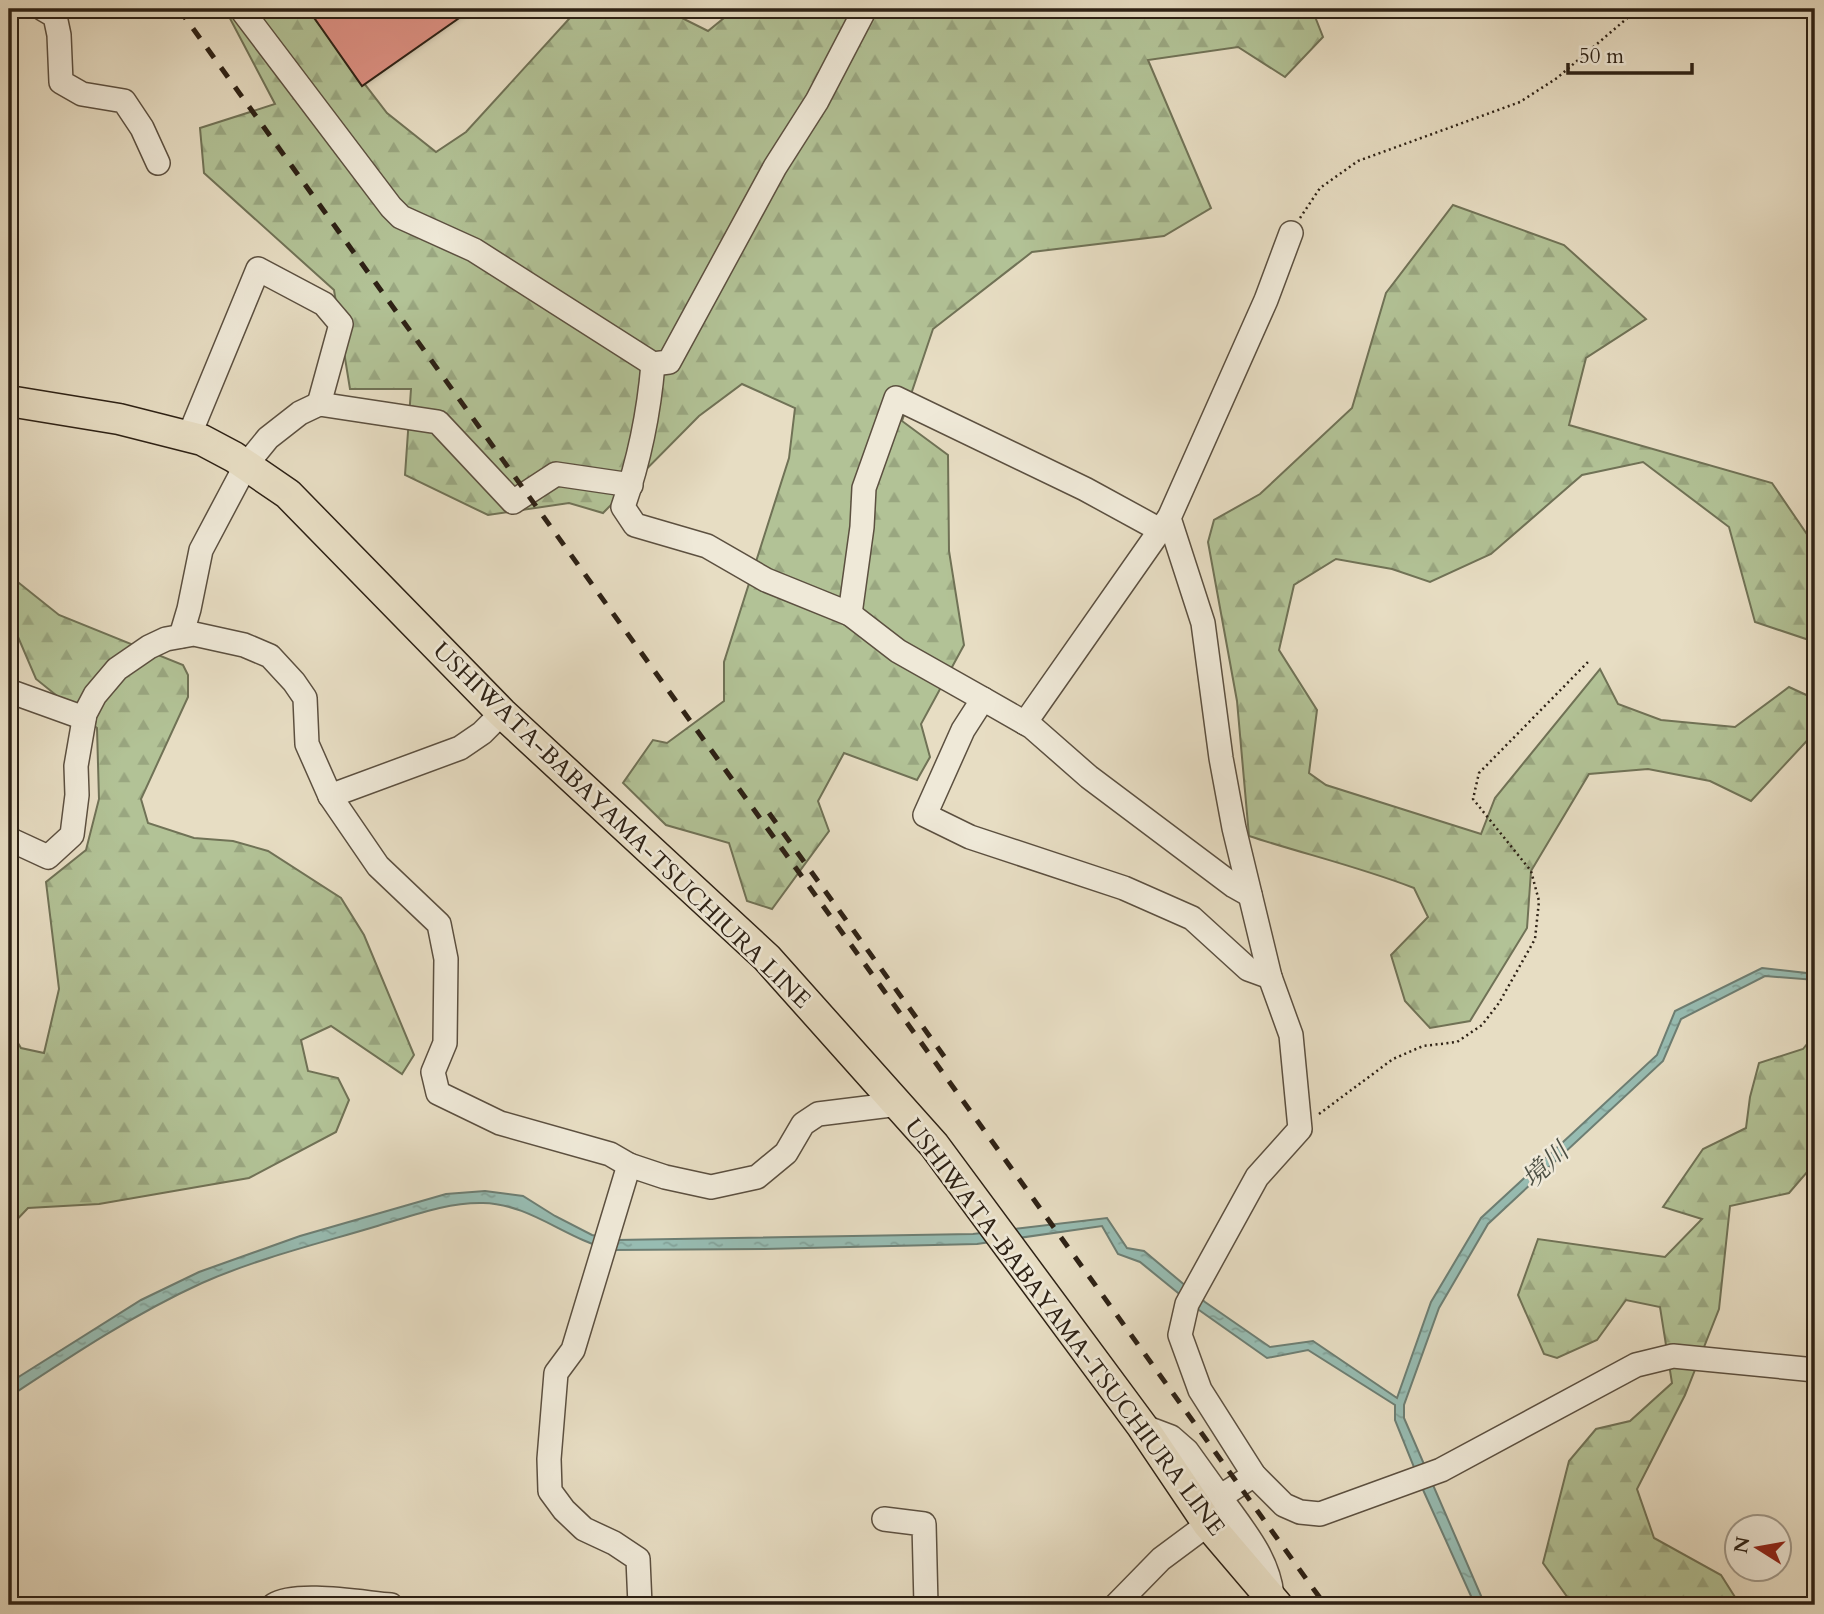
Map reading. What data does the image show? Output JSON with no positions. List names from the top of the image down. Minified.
{"streets":{"main road":["USHIWATA-BABAYAMA-TSUCHIURA LINE"]},"water":["境川"],"scale_bar":"50 m","north":"left"}
